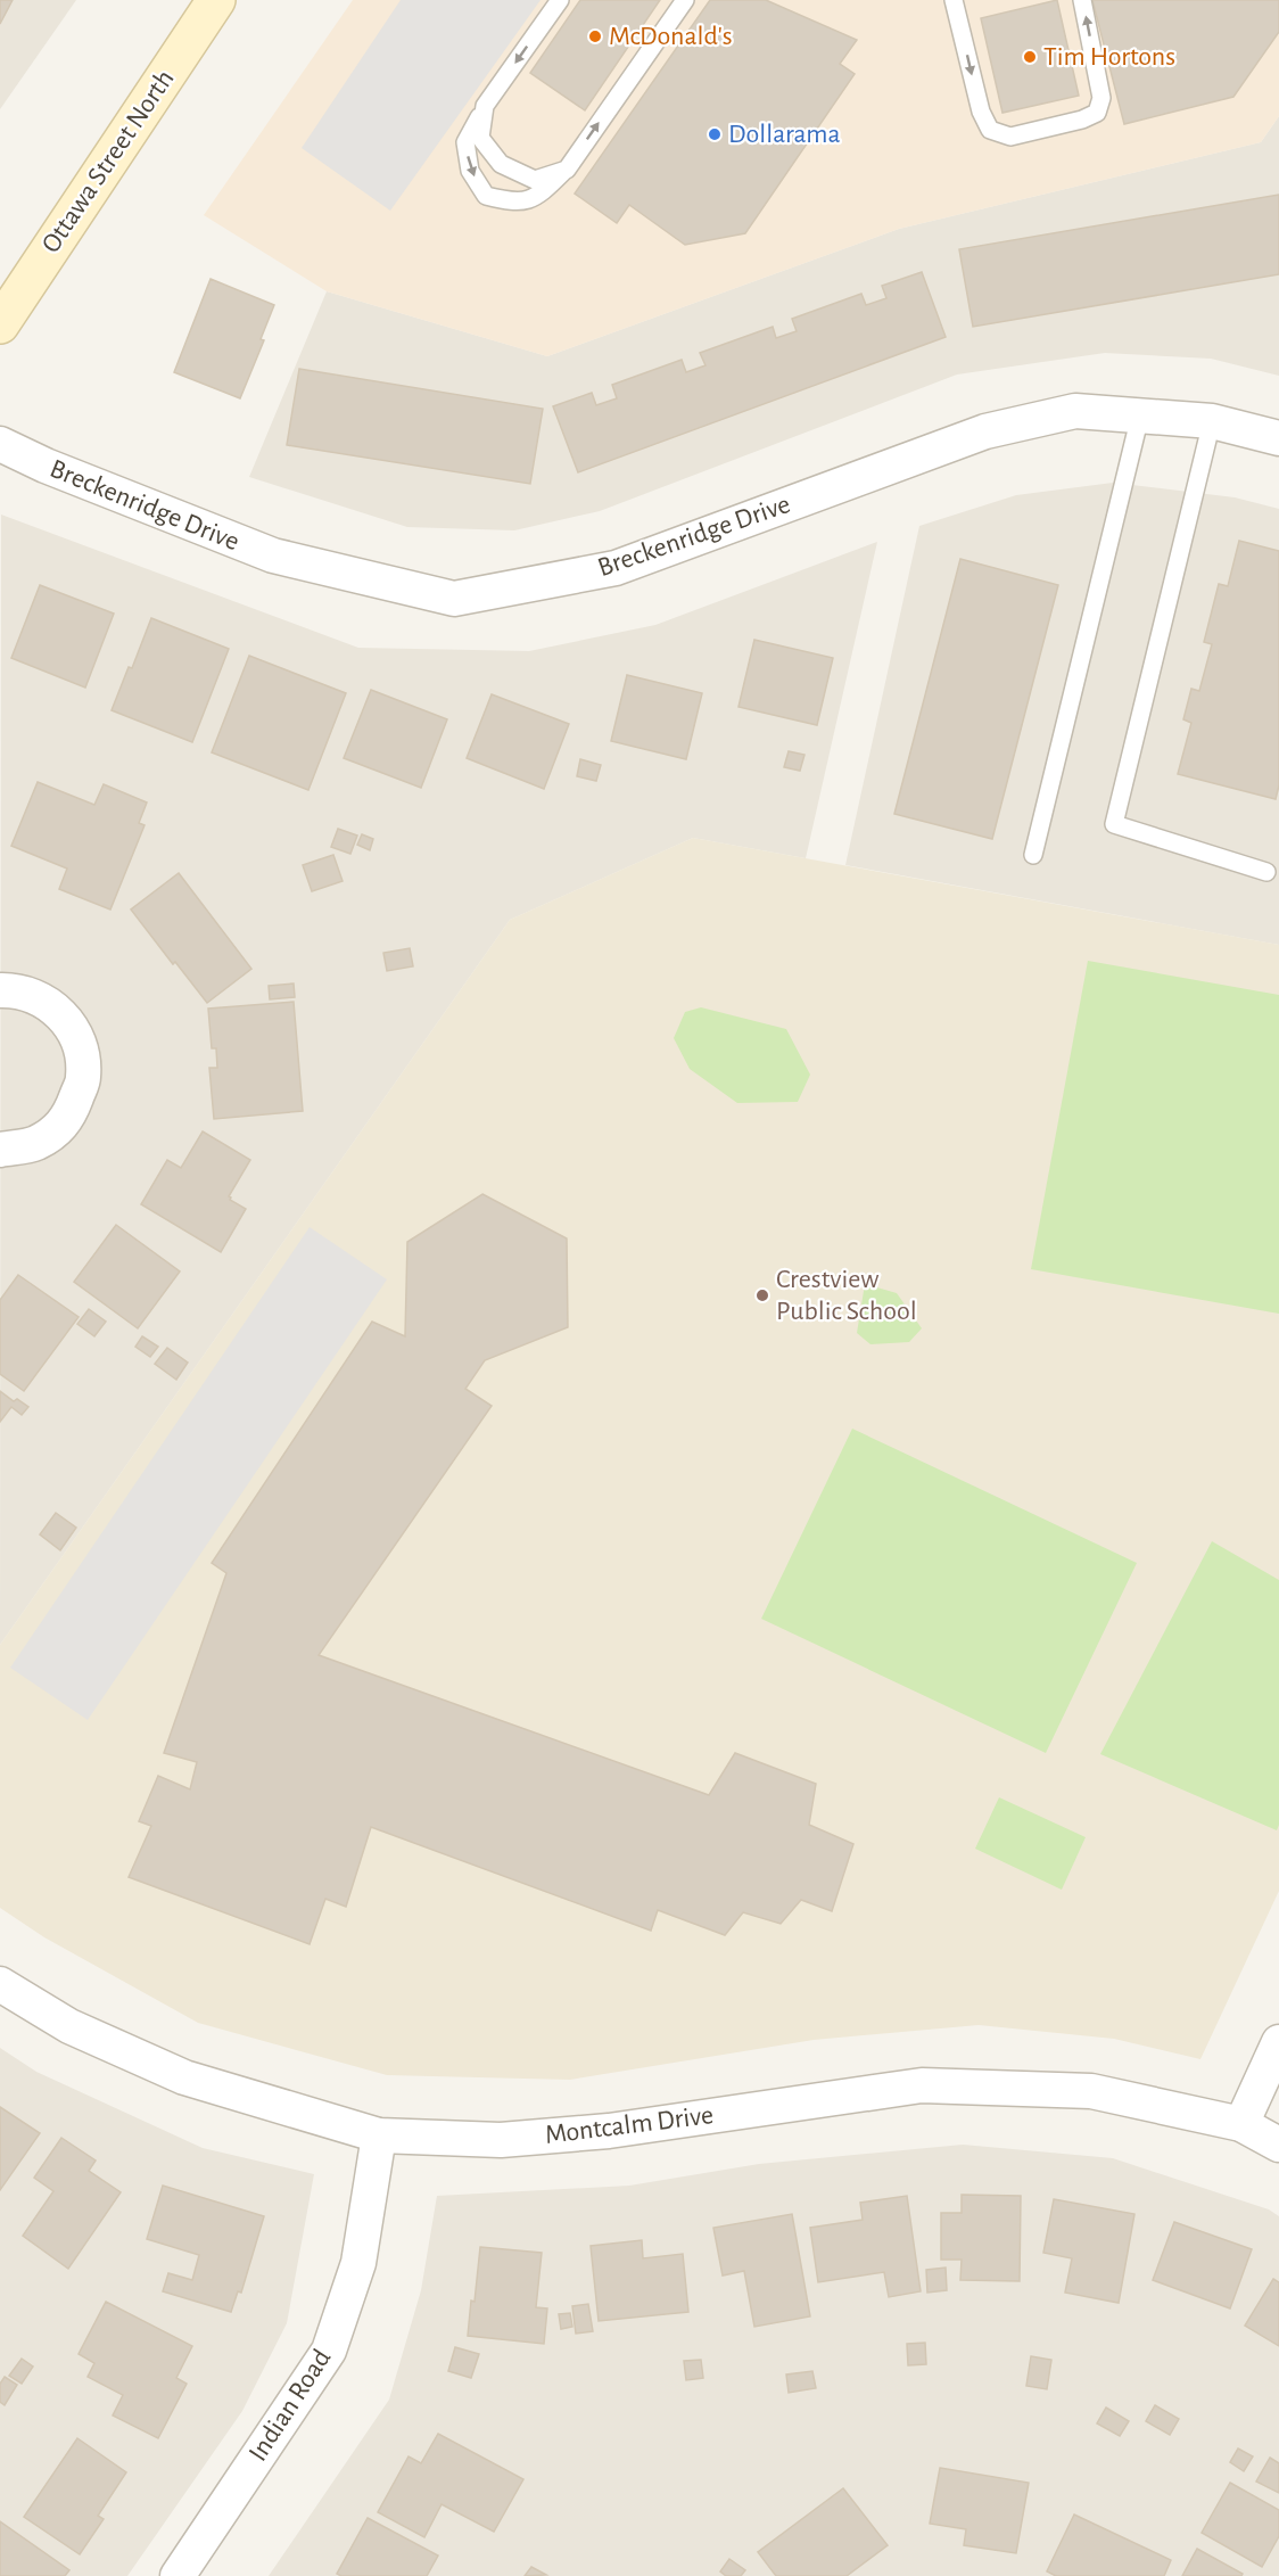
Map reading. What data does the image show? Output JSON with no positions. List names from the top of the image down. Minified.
{"streets":{"main road":["Ottawa Street North"],"street":["Breckenridge Drive","Montcalm Drive","Indian Road"]},"crossings":[["Montcalm Drive","Indian Road"]],"places":["McDonald's","Tim Hortons","Dollarama","Crestview Public School"]}
